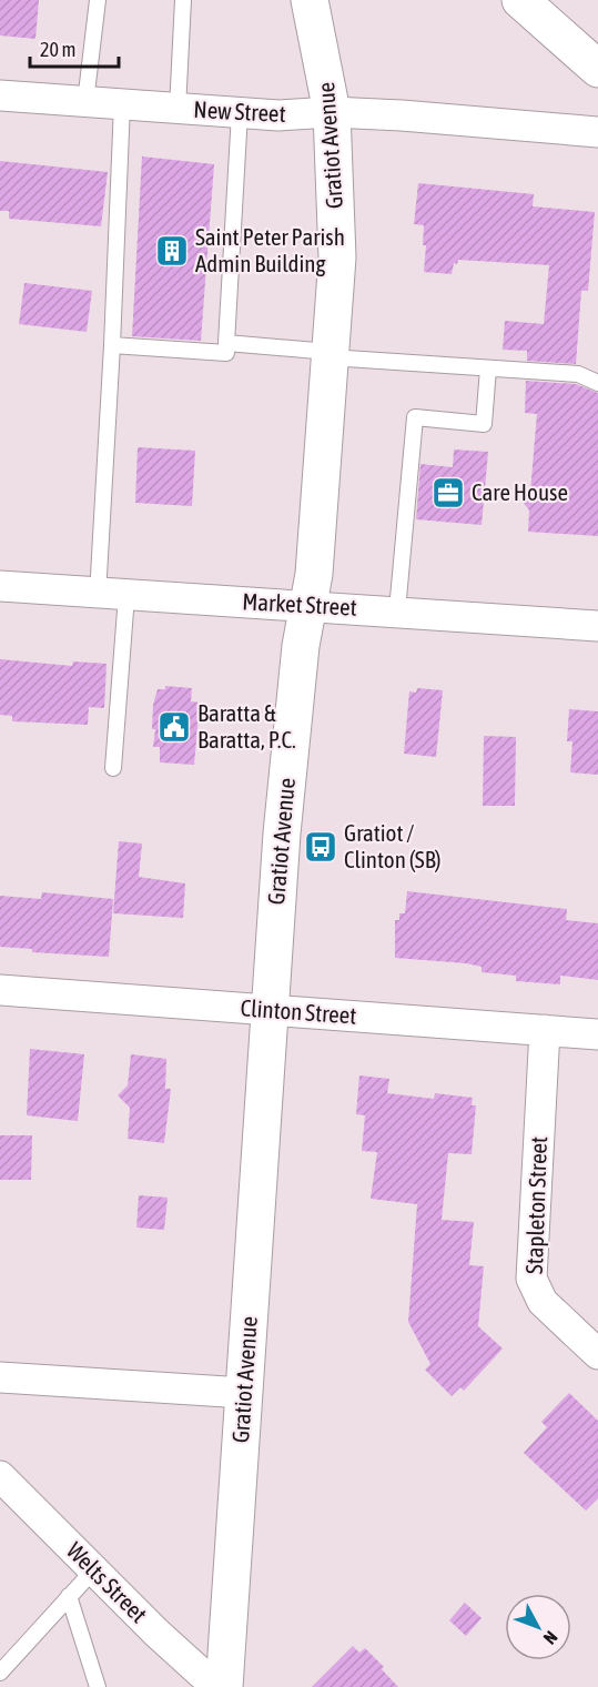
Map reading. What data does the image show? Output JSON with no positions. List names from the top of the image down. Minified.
{"streets":{"main road":["Gratiot Avenue"],"street":["New Street","Market Street","Clinton Street","Stapleton Street","Welts Street"]},"crossings":[["New Street","Gratiot Avenue"],["Gratiot Avenue","Market Street"],["Gratiot Avenue","Clinton Street"],["Clinton Street","Stapleton Street"]],"places":{"building":["Saint Peter Parish Admin Building"],"office":["Care House"],"public building":["Baratta & Baratta, P.C."],"bus stop":["Gratiot / Clinton (SB)"]},"scale_bar":"20 m","north":"bottom right"}
